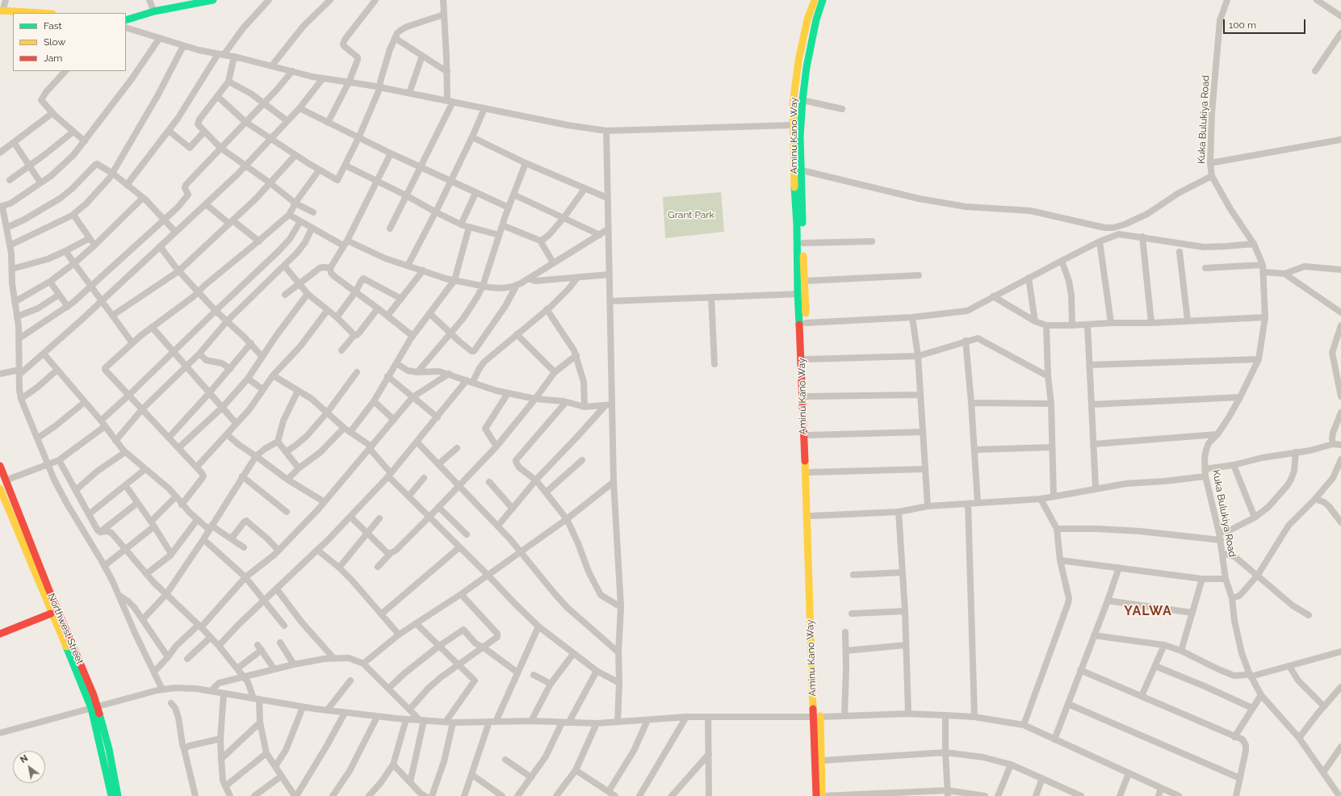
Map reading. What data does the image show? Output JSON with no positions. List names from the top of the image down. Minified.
{"streets":{"main road":["Aminu Kano Way","Northwest Street"],"street":["Kuka Bulukiya Road"]},"districts":["YALWA"],"parks":["Grant Park"],"legend":["Fast","Slow","Jam"],"scale_bar":"100 m","north":"top left"}
